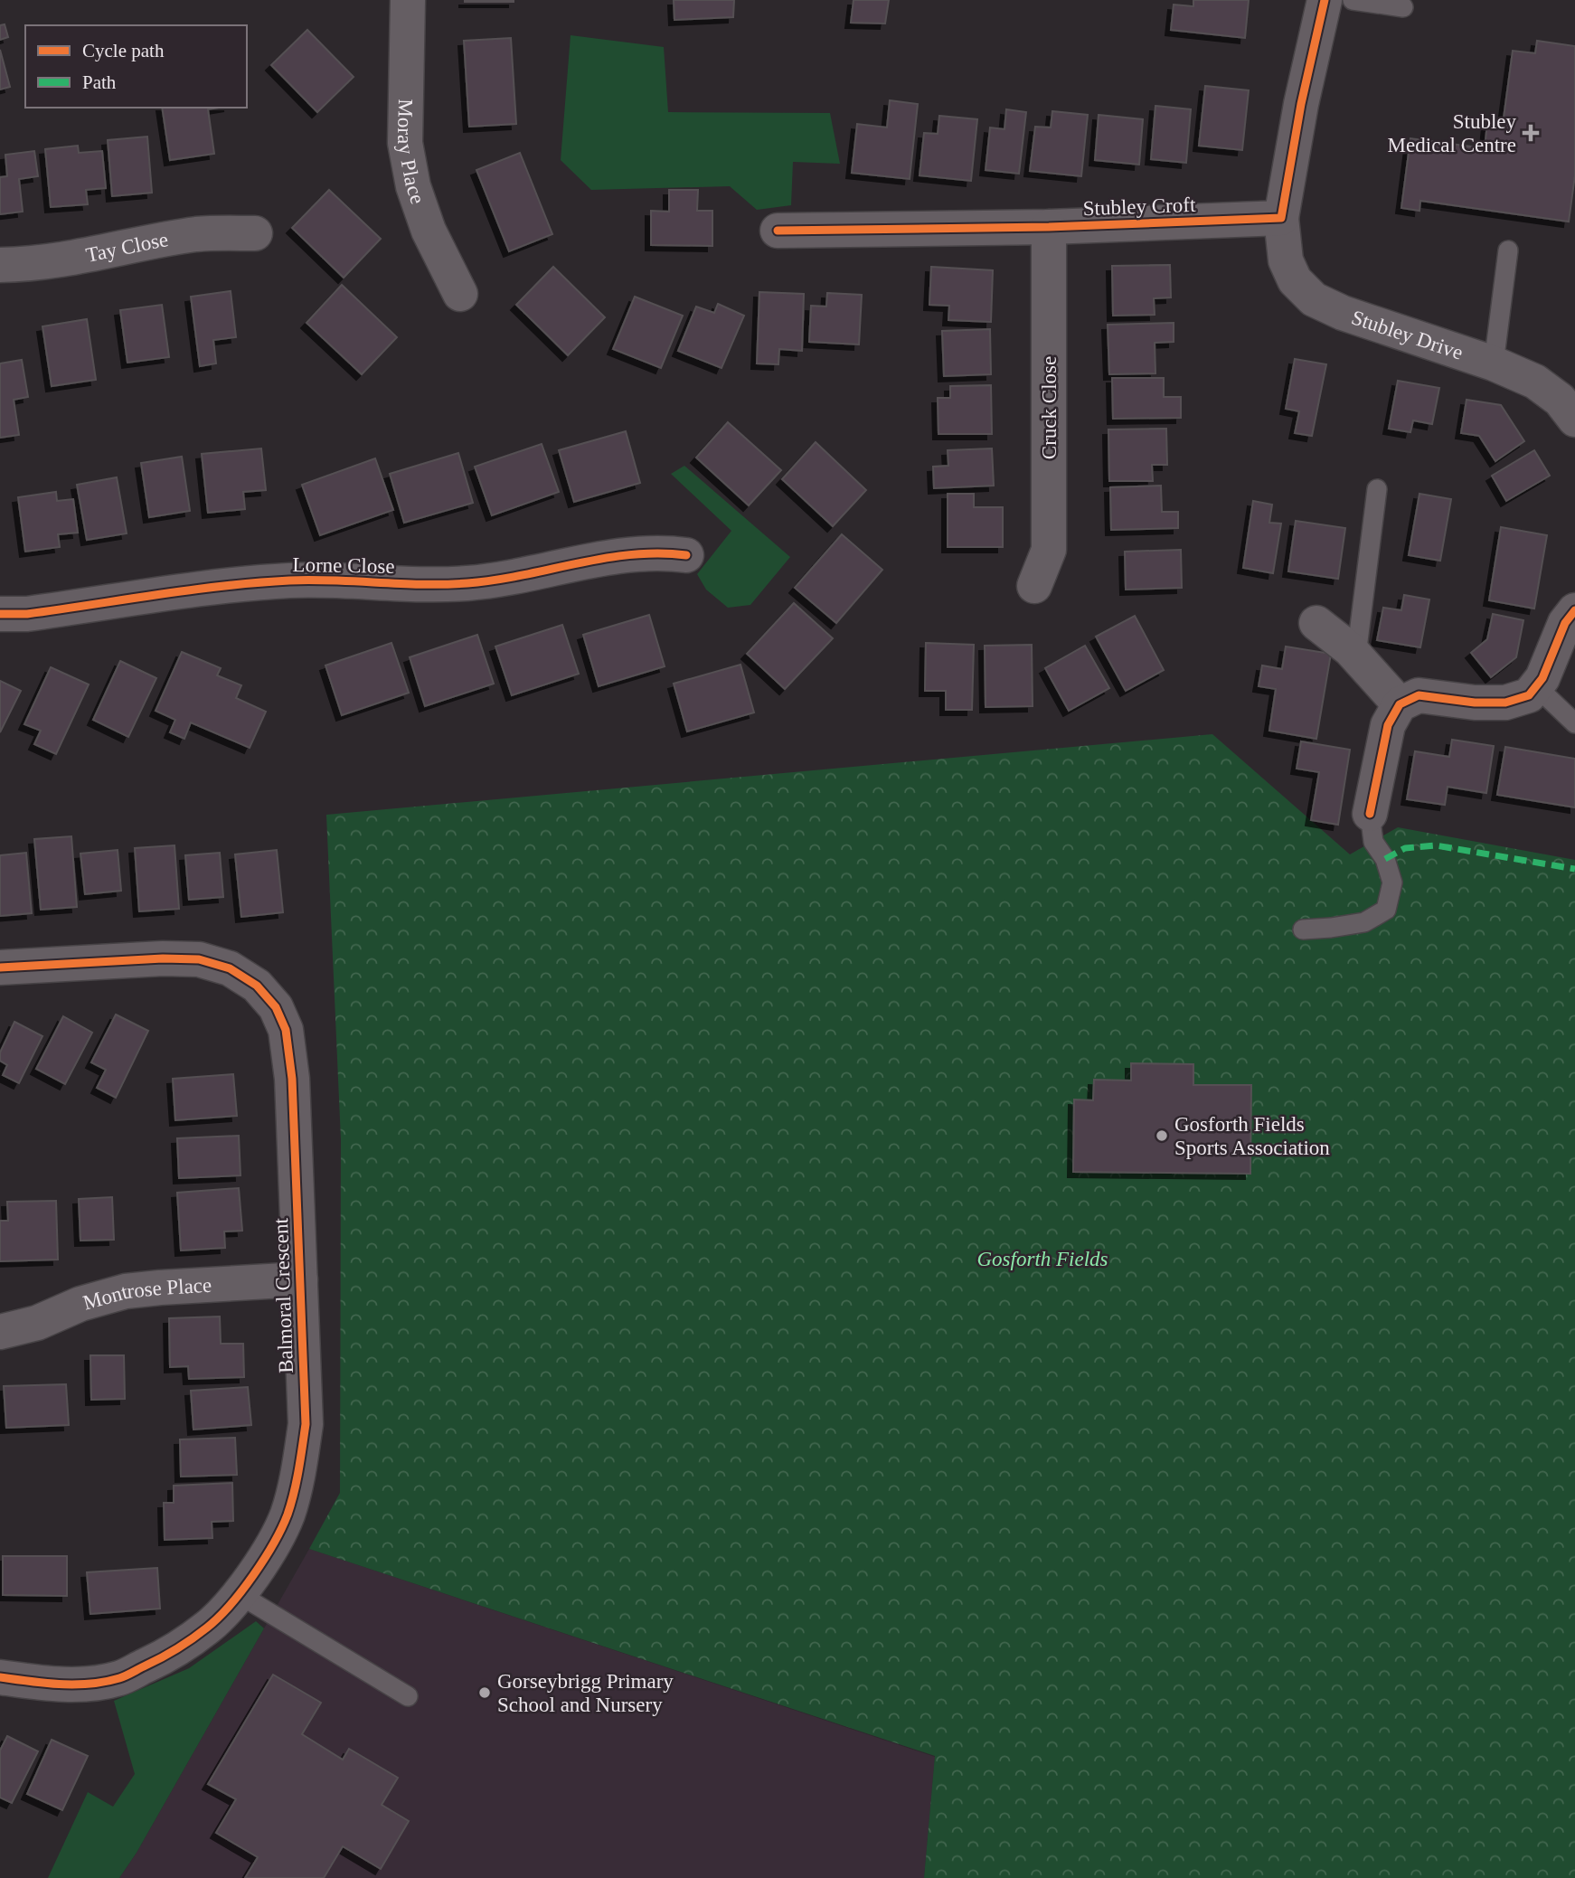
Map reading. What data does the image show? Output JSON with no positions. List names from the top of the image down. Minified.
{"streets":{"street":["Moray Place","Stubley Croft","Tay Close","Stubley Drive","Cruck Close","Lorne Close","Montrose Place","Balmoral Crescent"]},"crossings":[["Stubley Croft","Stubley Drive"],["Stubley Croft","Cruck Close"],["Montrose Place","Balmoral Crescent"]],"parks":["Gosforth Fields"],"places":{"health":["Stubley Medical Centre"],"other":["Gosforth Fields Sports Association","Gorseybrigg Primary School and Nursery"]},"legend":["Cycle path","Path"]}
